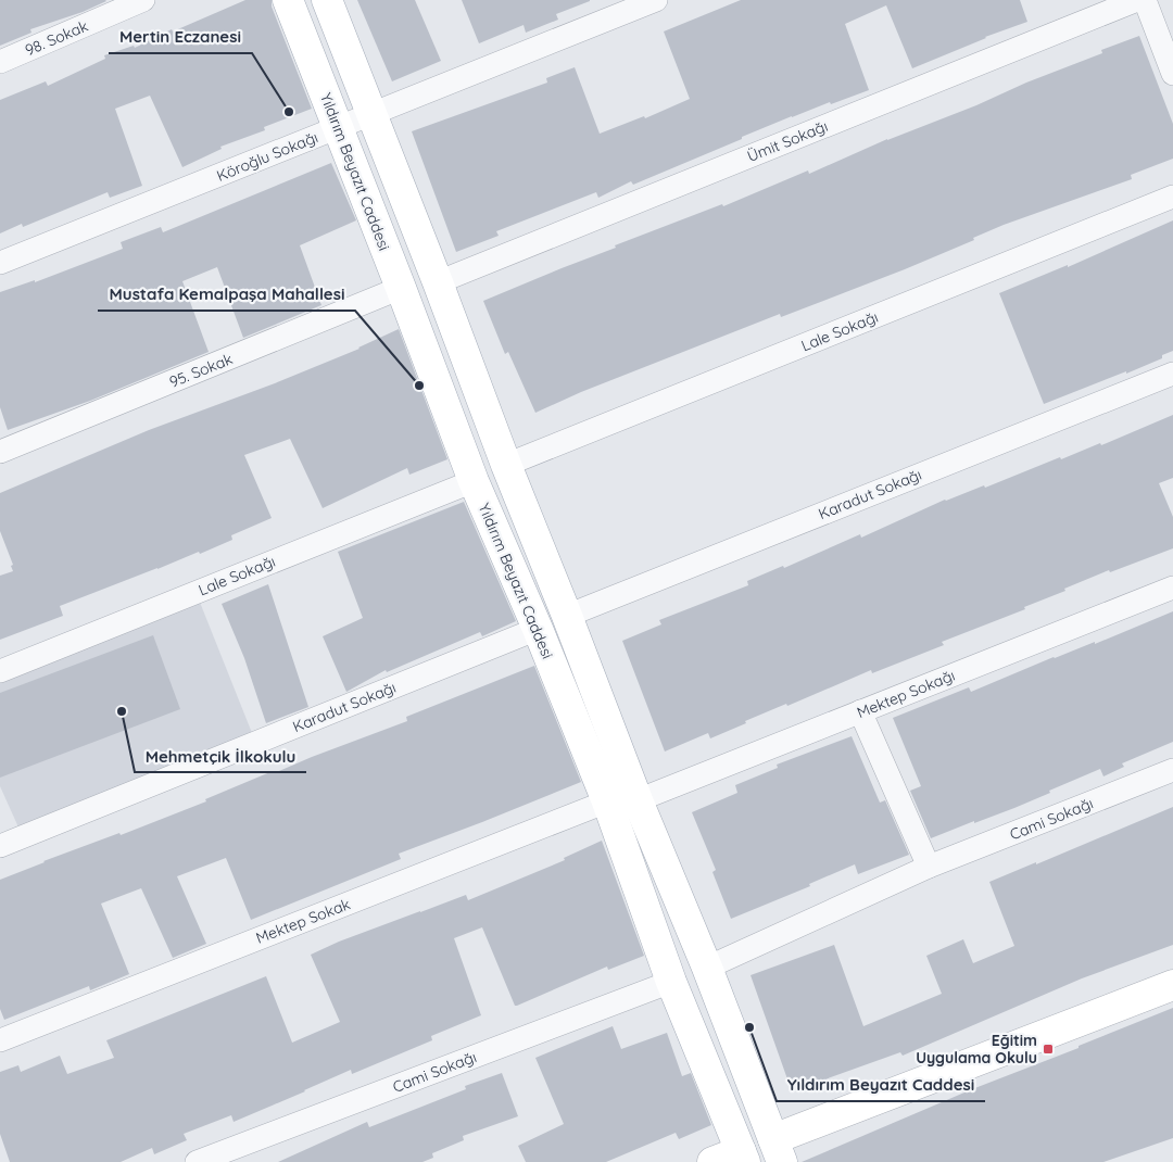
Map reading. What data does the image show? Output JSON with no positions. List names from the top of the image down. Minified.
{"streets":{"main road":["Yıldırım Beyazıt Caddesi"],"street":["98. Sokak","Ümit Sokağı","Köroğlu Sokağı","Lale Sokağı","95. Sokak","Karadut Sokağı","Mektep Sokağı","Cami Sokağı","Mektep Sokak"]},"crossings":[["Köroğlu Sokağı","Yıldırım Beyazıt Caddesi"],["Yıldırım Beyazıt Caddesi","Lale Sokağı"],["Yıldırım Beyazıt Caddesi","95. Sokak"],["Yıldırım Beyazıt Caddesi","Karadut Sokağı"],["Yıldırım Beyazıt Caddesi","Cami Sokağı"],["Yıldırım Beyazıt Caddesi","Mektep Sokak"]],"places":{"other":["Mertin Eczanesi","Mustafa Kemalpaşa Mahallesi","Mehmetçik İlkokulu","Yıldırım Beyazıt Caddesi"],"transit":["Eğitim Uygulama Okulu"]}}
